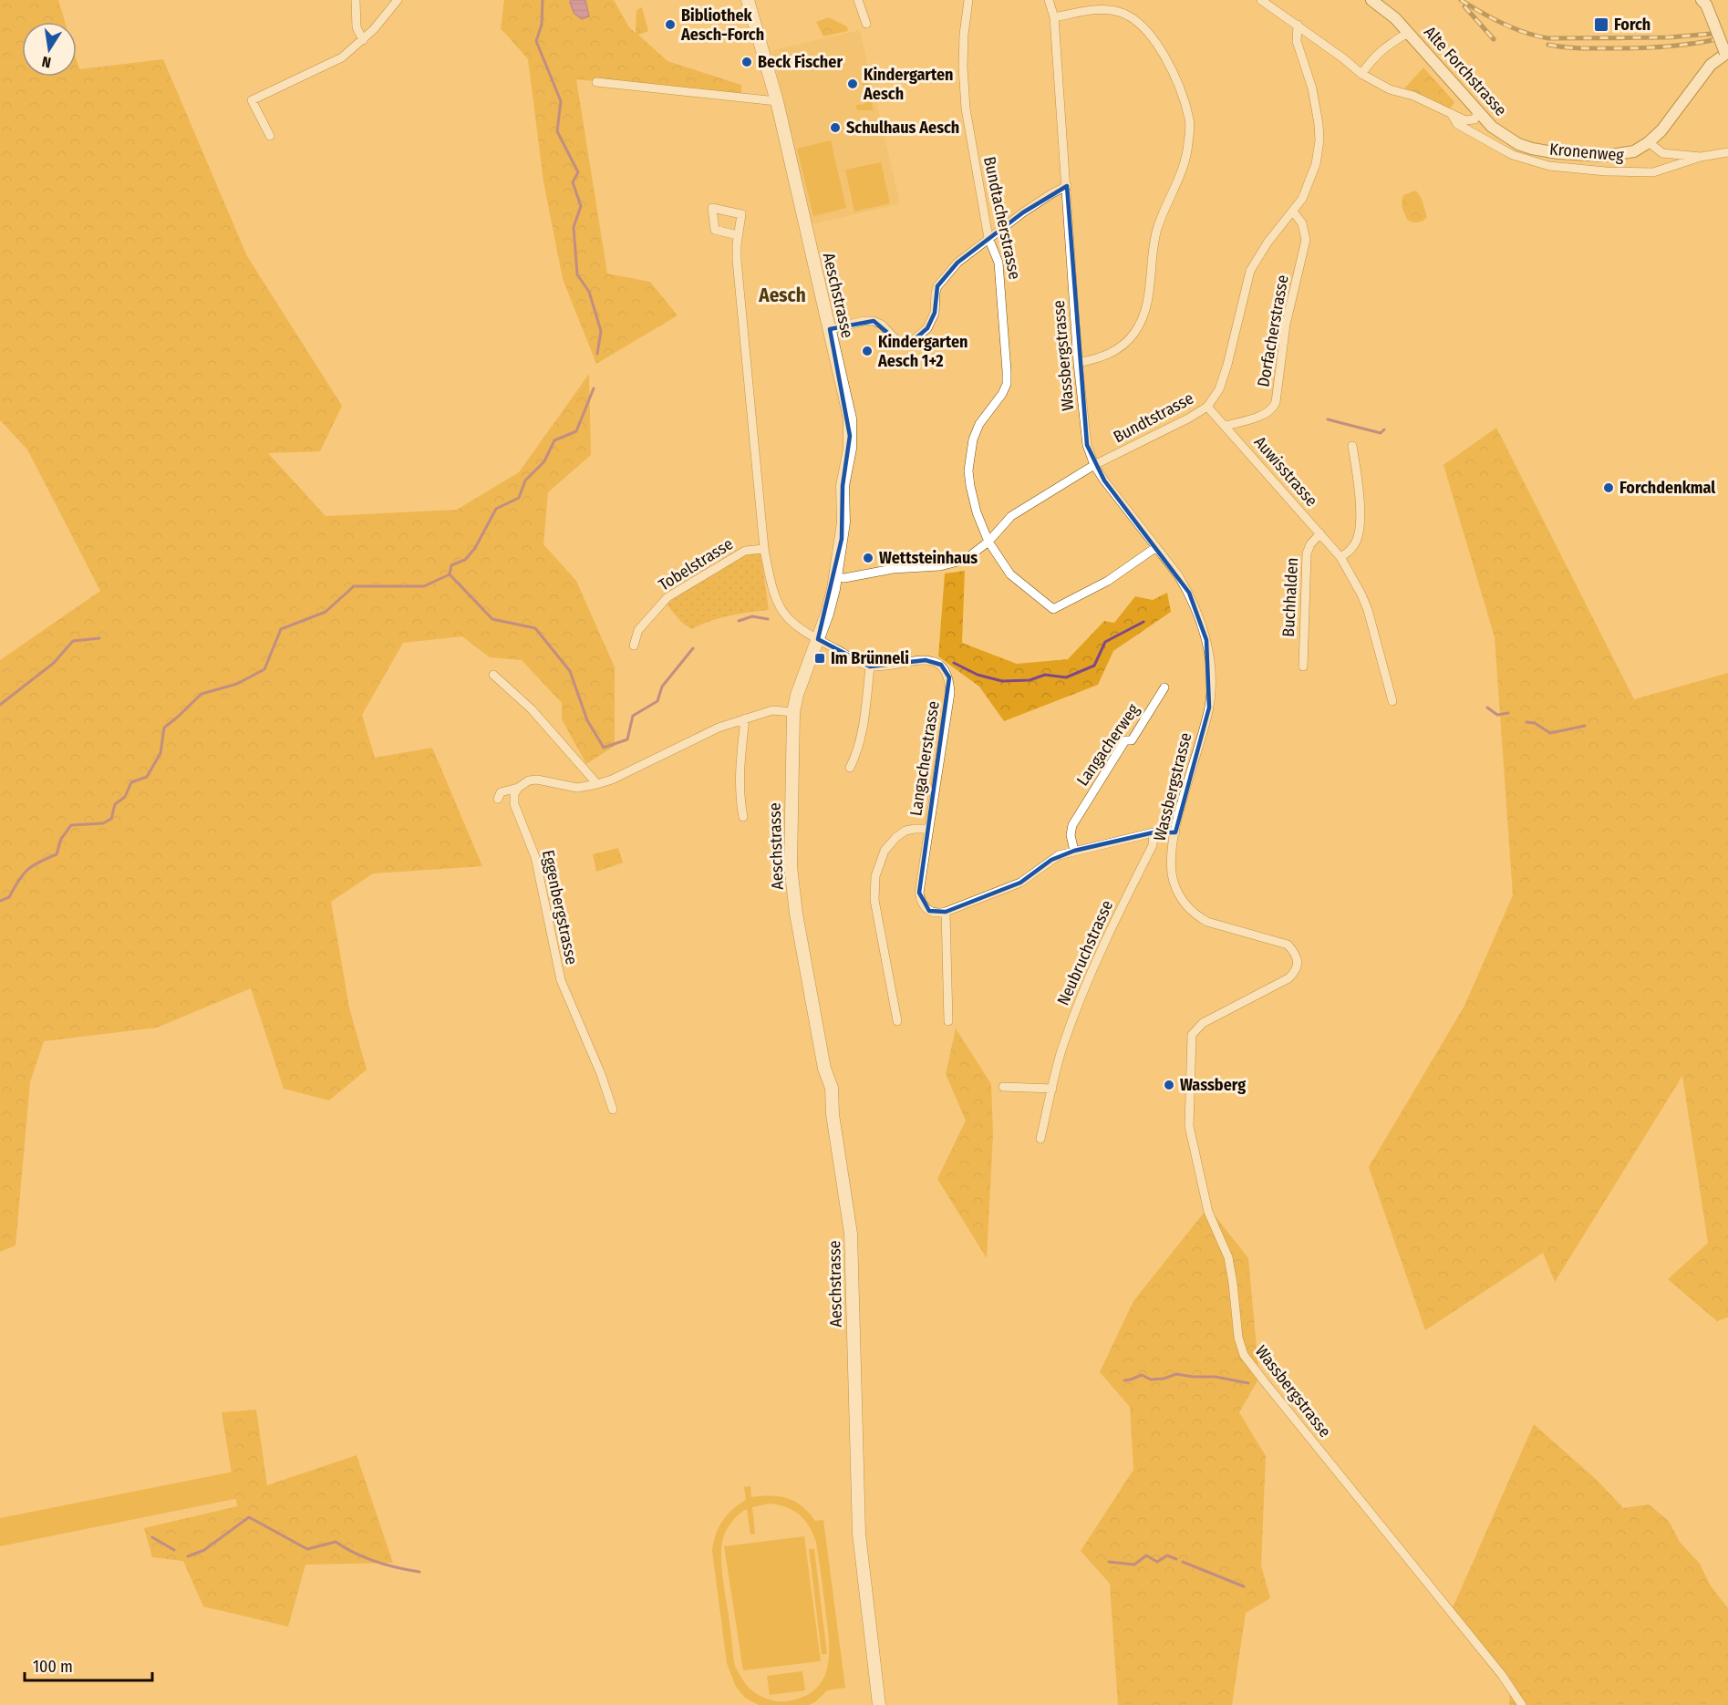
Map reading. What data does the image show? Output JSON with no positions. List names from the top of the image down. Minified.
{"streets":{"main road":["Aeschstrasse"],"street":["Alte Forchstrasse","Kronenweg","Bundtacherstrasse","Dorfacherstrasse","Wassbergstrasse","Bundtstrasse","Auwisstrasse","Tobelstrasse","Buchhalden","Langacherweg","Langacherstrasse","Eggenbergstrasse","Neubruchstrasse"]},"crossings":[["Alte Forchstrasse","Kronenweg"],["Kronenweg","Bundtstrasse"],["Bundtacherstrasse","Wassbergstrasse"],["Bundtacherstrasse","Bundtstrasse"],["Aeschstrasse","Bundtstrasse"],["Dorfacherstrasse","Bundtstrasse"],["Dorfacherstrasse","Auwisstrasse"],["Wassbergstrasse","Bundtstrasse"],["Bundtstrasse","Auwisstrasse"],["Auwisstrasse","Buchhalden"]],"districts":["Aesch"],"places":{"other":["Bibliothek Aesch-Forch","Beck Fischer","Kindergarten Aesch","Schulhaus Aesch","Kindergarten Aesch 1+2","Forchdenkmal","Wettsteinhaus","Wassberg"],"transit":["Forch","Im Brünneli"]},"scale_bar":"100 m","north":"bottom"}
